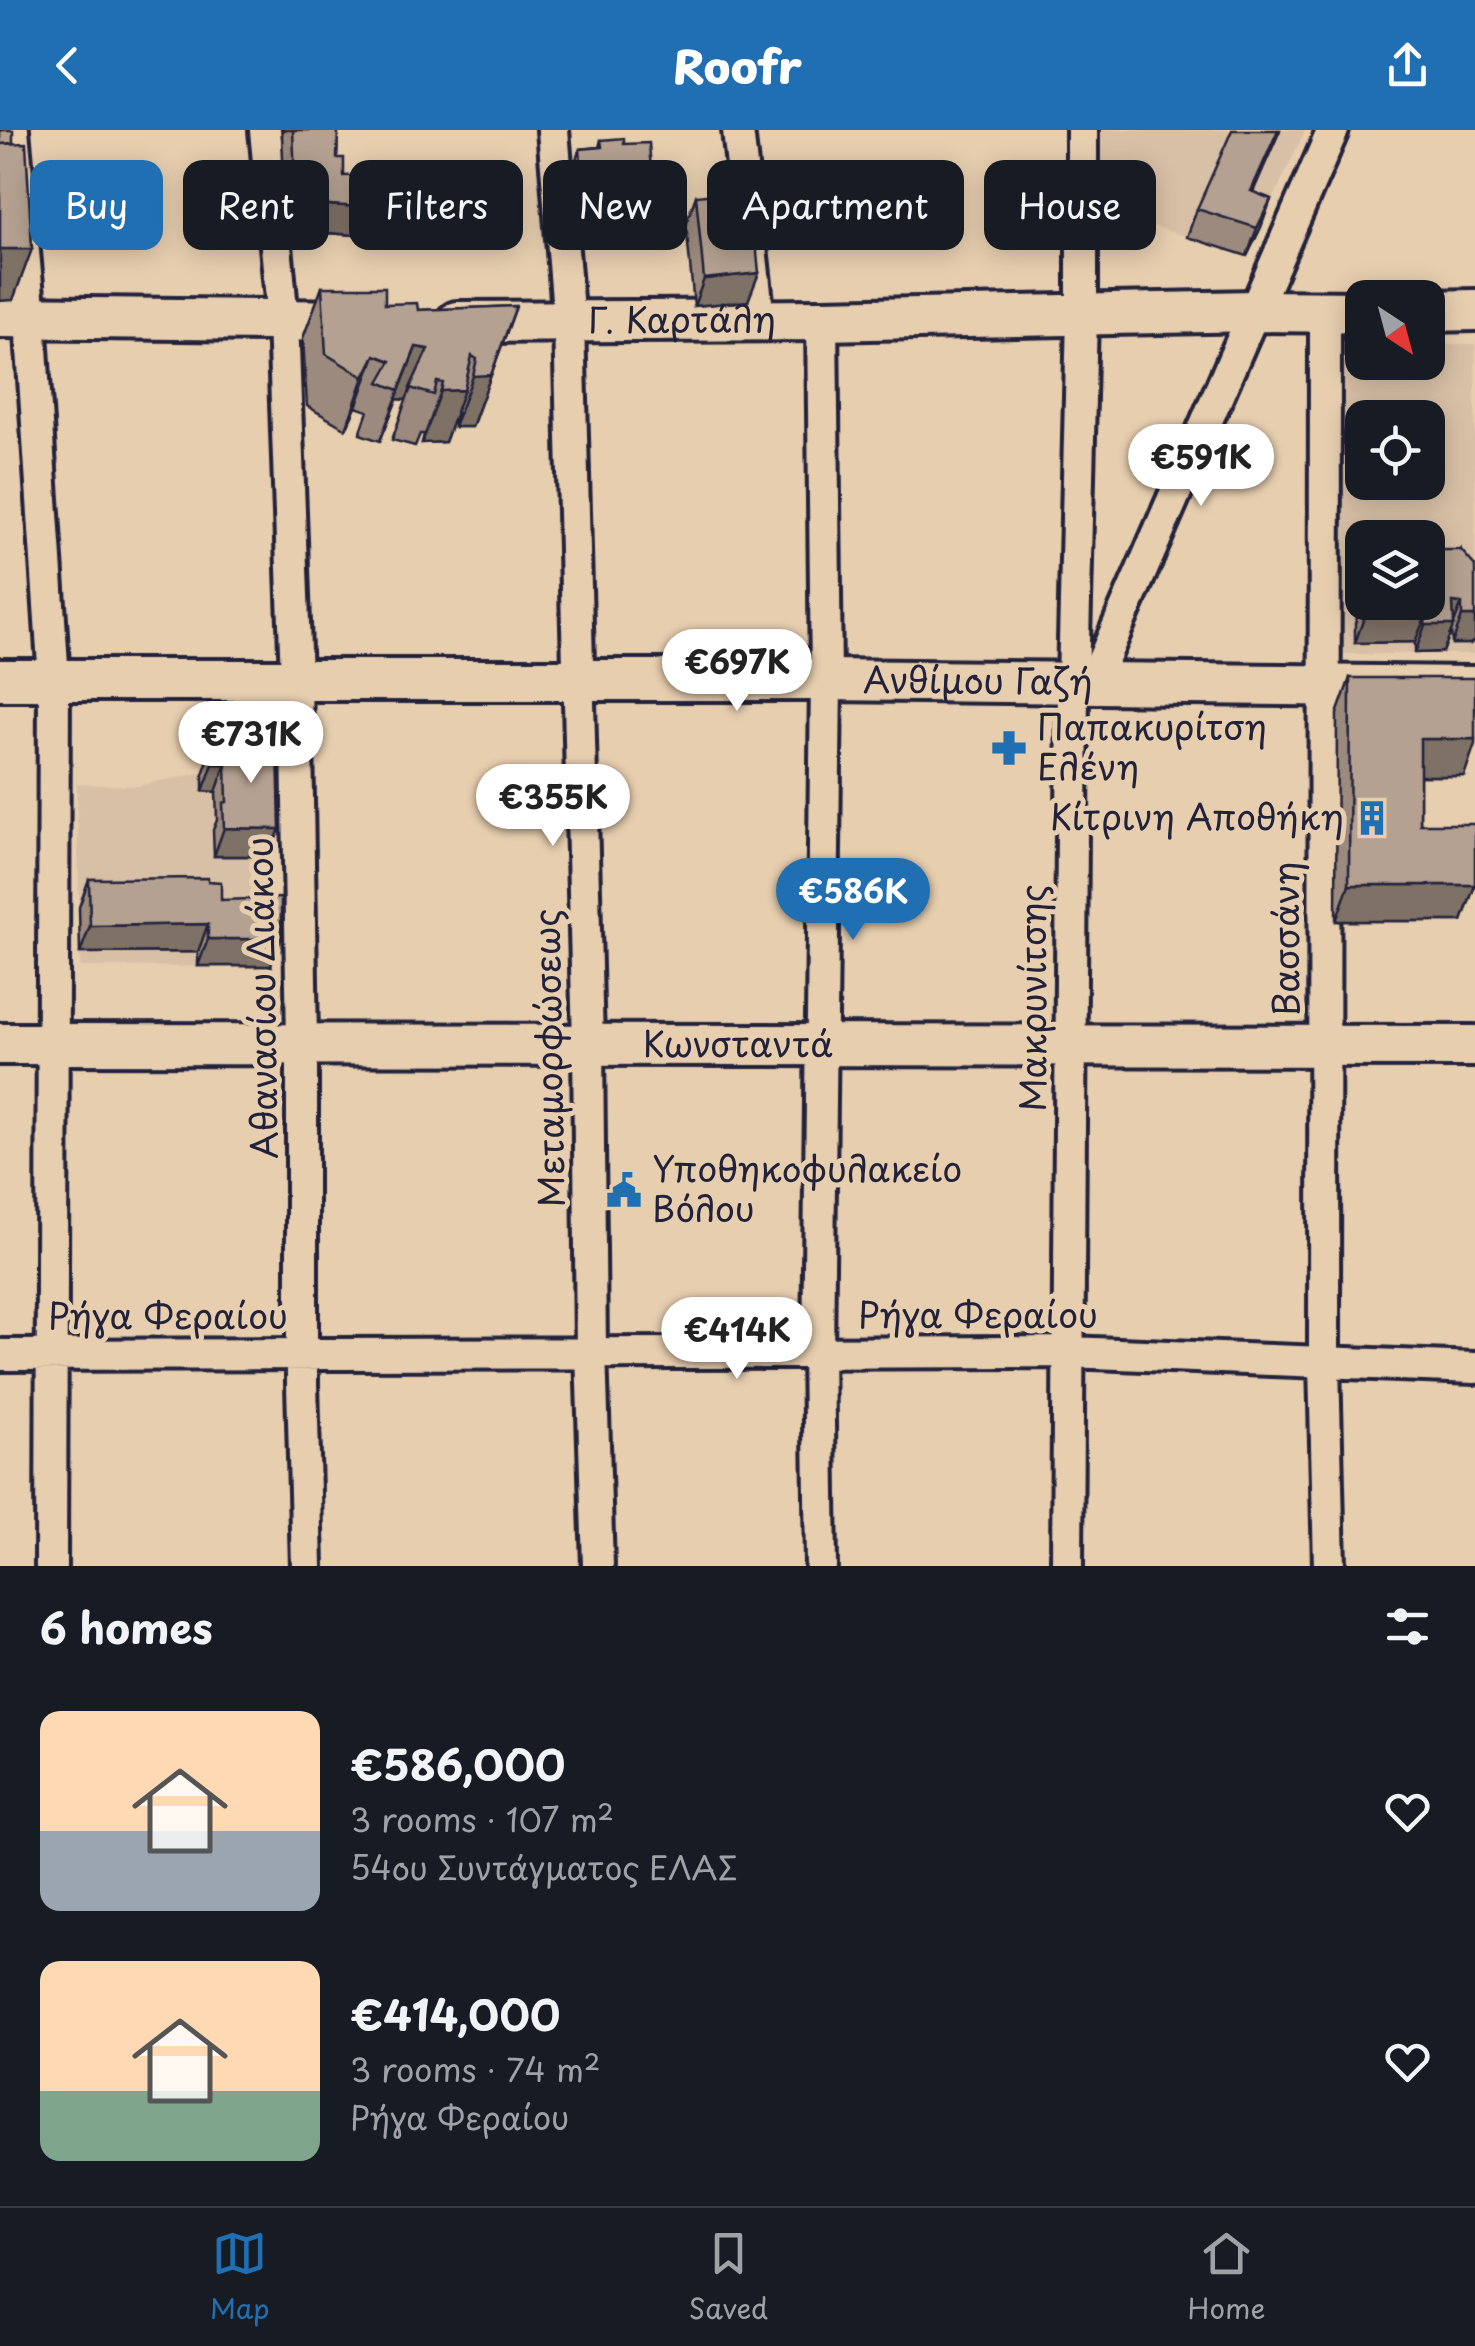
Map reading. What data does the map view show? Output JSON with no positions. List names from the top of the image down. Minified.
{"streets":{"street":["Γ. Καρτάλη","Ανθίμου Γαζή","Βασσάνη","Αθανασίου Διάκου","Μακρυνίτσης","Κωνσταντά","Μεταμορφώσεως","Ρήγα Φεραίου"]},"crossings":[["Γ. Καρτάλη","Βασσάνη"],["Γ. Καρτάλη","Αθανασίου Διάκου"],["Γ. Καρτάλη","Μακρυνίτσης"],["Γ. Καρτάλη","Μεταμορφώσεως"],["Ανθίμου Γαζή","Βασσάνη"],["Ανθίμου Γαζή","Αθανασίου Διάκου"],["Ανθίμου Γαζή","Μακρυνίτσης"],["Ανθίμου Γαζή","Μεταμορφώσεως"],["Βασσάνη","Κωνσταντά"],["Βασσάνη","Ρήγα Φεραίου"],["Αθανασίου Διάκου","Κωνσταντά"],["Αθανασίου Διάκου","Ρήγα Φεραίου"],["Μακρυνίτσης","Κωνσταντά"],["Μακρυνίτσης","Ρήγα Φεραίου"],["Κωνσταντά","Μεταμορφώσεως"],["Μεταμορφώσεως","Ρήγα Φεραίου"]],"places":{"pharmacy":["Παπακυρίτση Ελένη"],"building":["Κίτρινη Αποθήκη"],"public building":["Υποθηκοφυλακείο Βόλου"]},"north":"bottom right","page":{"header":"Roofr","chip":["Buy","Rent","Filters","New","Apartment","House"],"price":["€591K","€697K","€731K","€355K","€586K","€414K"],"heading":"6 homes","list":[{"name":"€586,000","note":"3 rooms · 107 m² · 54ου Συντάγματος ΕΛΑΣ"},{"name":"€414,000","note":"3 rooms · 74 m² · Ρήγα Φεραίου"}],"tabs":["Map","Saved","Home"]}}
